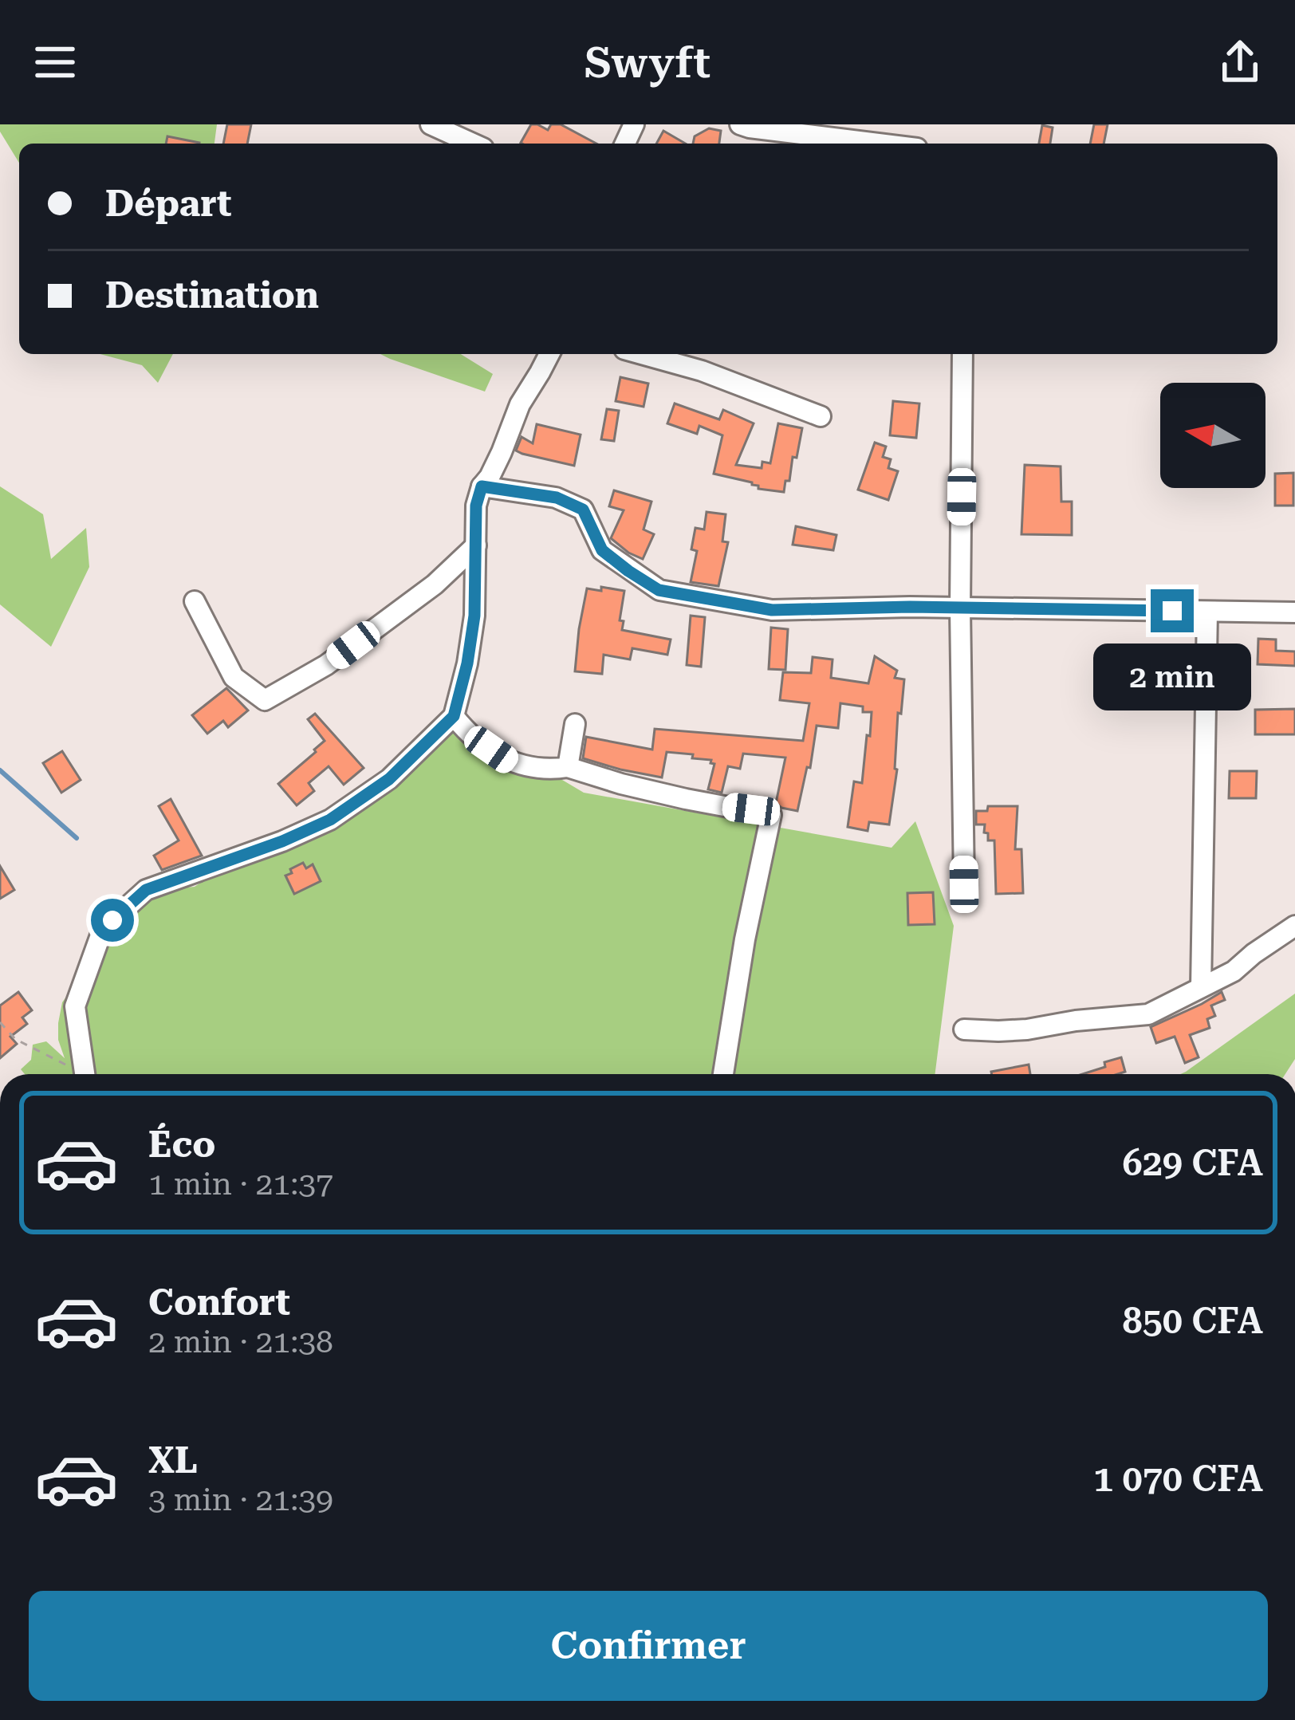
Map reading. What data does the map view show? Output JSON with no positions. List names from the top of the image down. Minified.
{"north":"left","page":{"header":"Swyft","banner":["Départ","Destination"],"bubble":"2 min","list":[{"name":"Éco","note":"1 min · 21:37","value":"629 CFA"},{"name":"Confort","note":"2 min · 21:38","value":"850 CFA"},{"name":"XL","note":"3 min · 21:39","value":"1 070 CFA"}],"buttons":"Confirmer"}}
